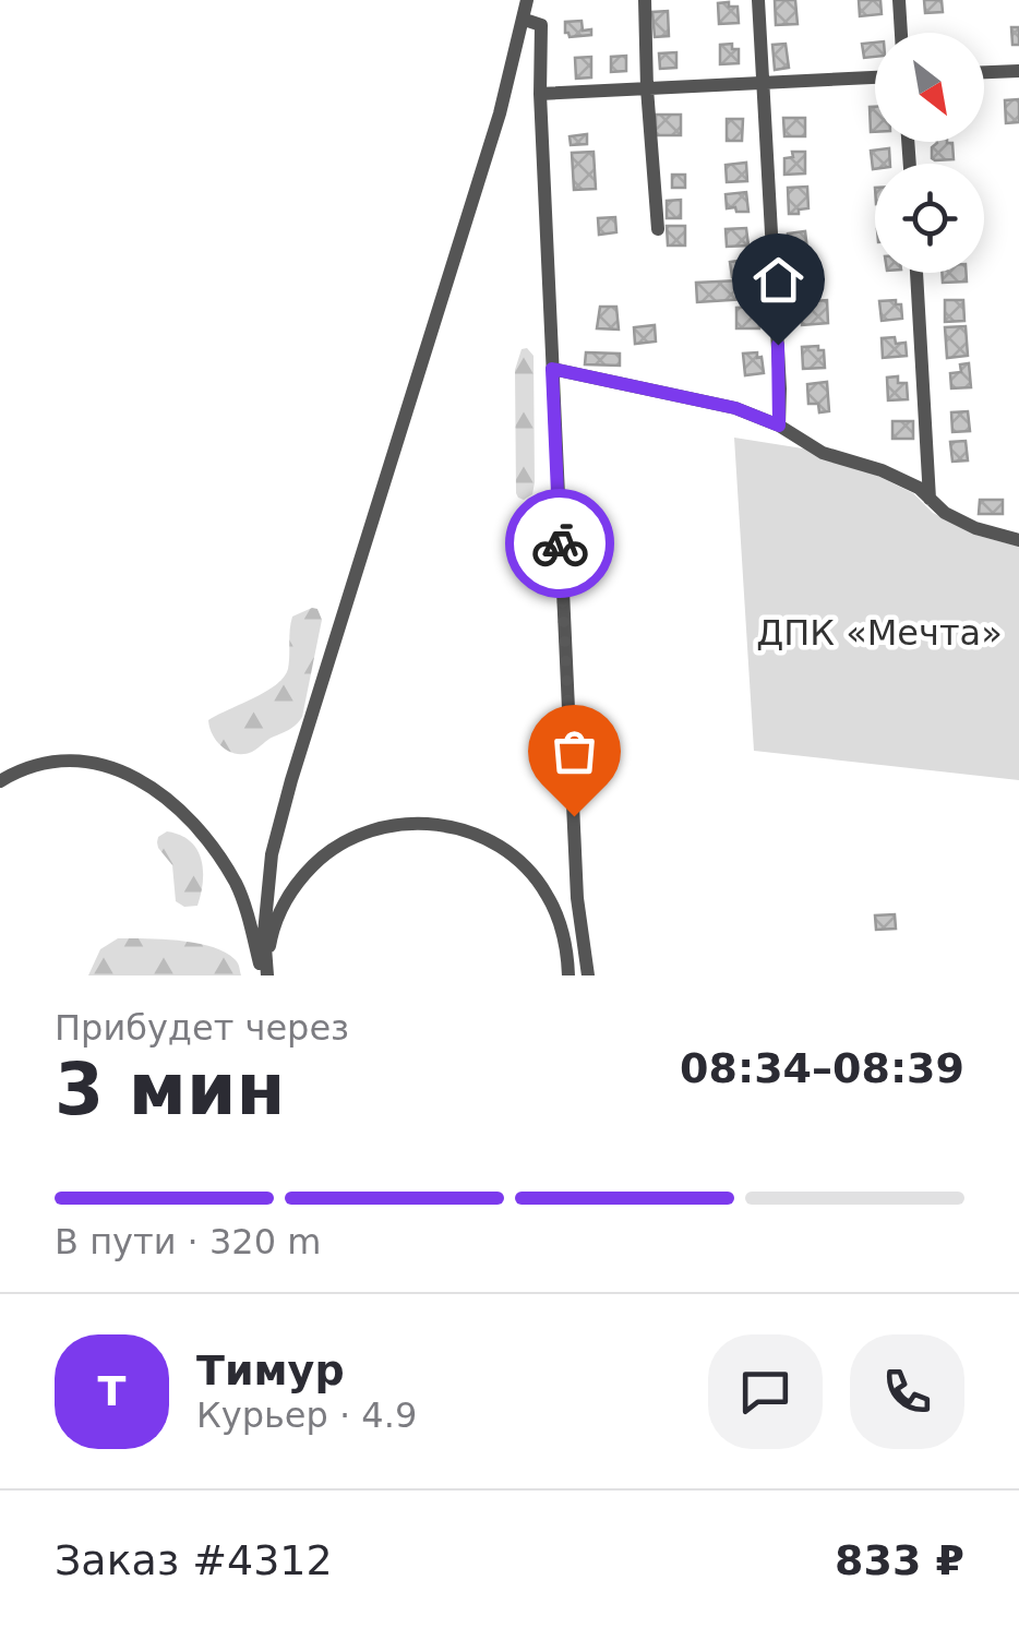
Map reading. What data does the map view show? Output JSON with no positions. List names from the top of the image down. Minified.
{"parks":["ДПК «Мечта»"],"north":"bottom right","page":{"heading":["3 мин","Прибудет через","08:34–08:39"],"panel":["Тимур","Курьер · 4.9","Заказ #4312","833 ₽"],"bar":"В пути · 320 m","round":"Т"}}
